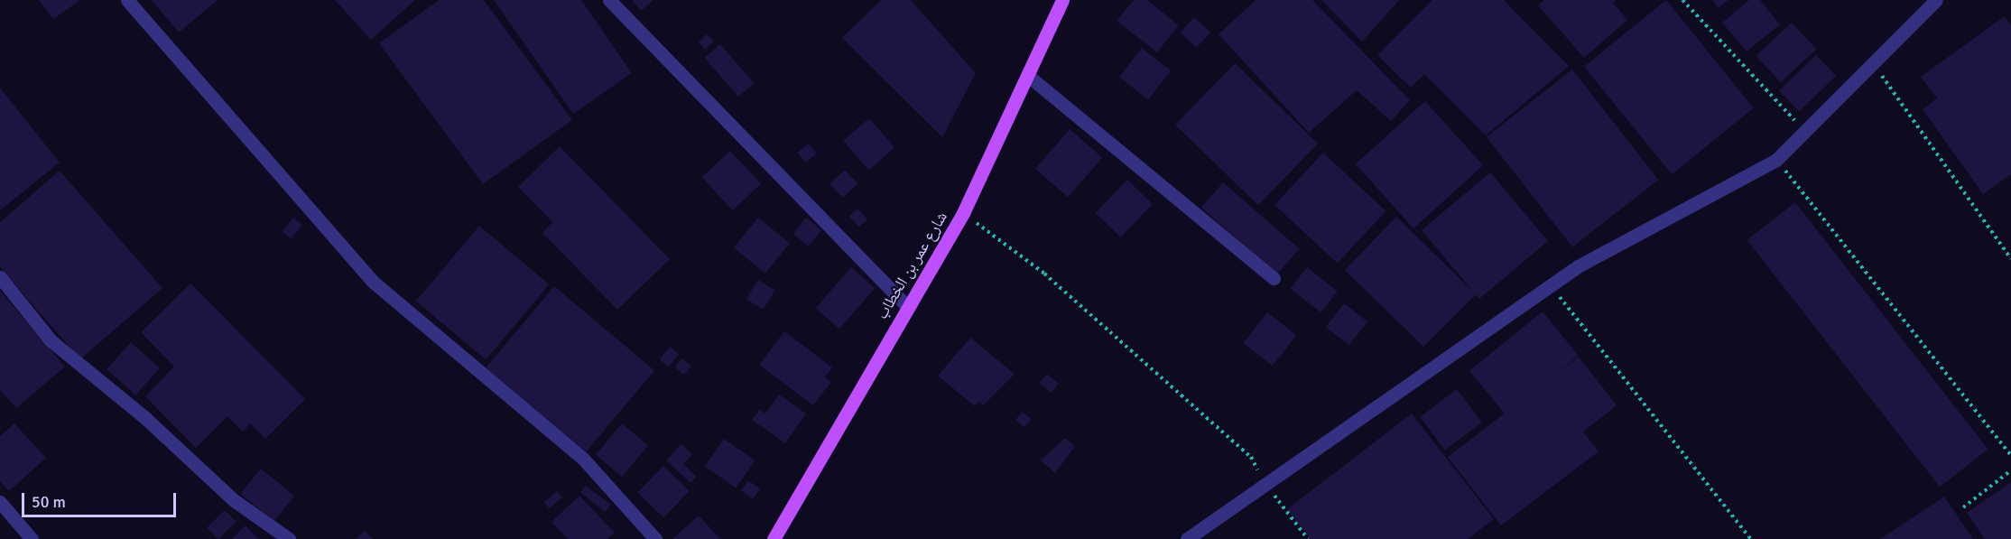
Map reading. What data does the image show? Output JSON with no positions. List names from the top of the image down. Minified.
{"streets":{"main road":["شارع عمر بن الخطاب"]},"scale_bar":"50 m"}
